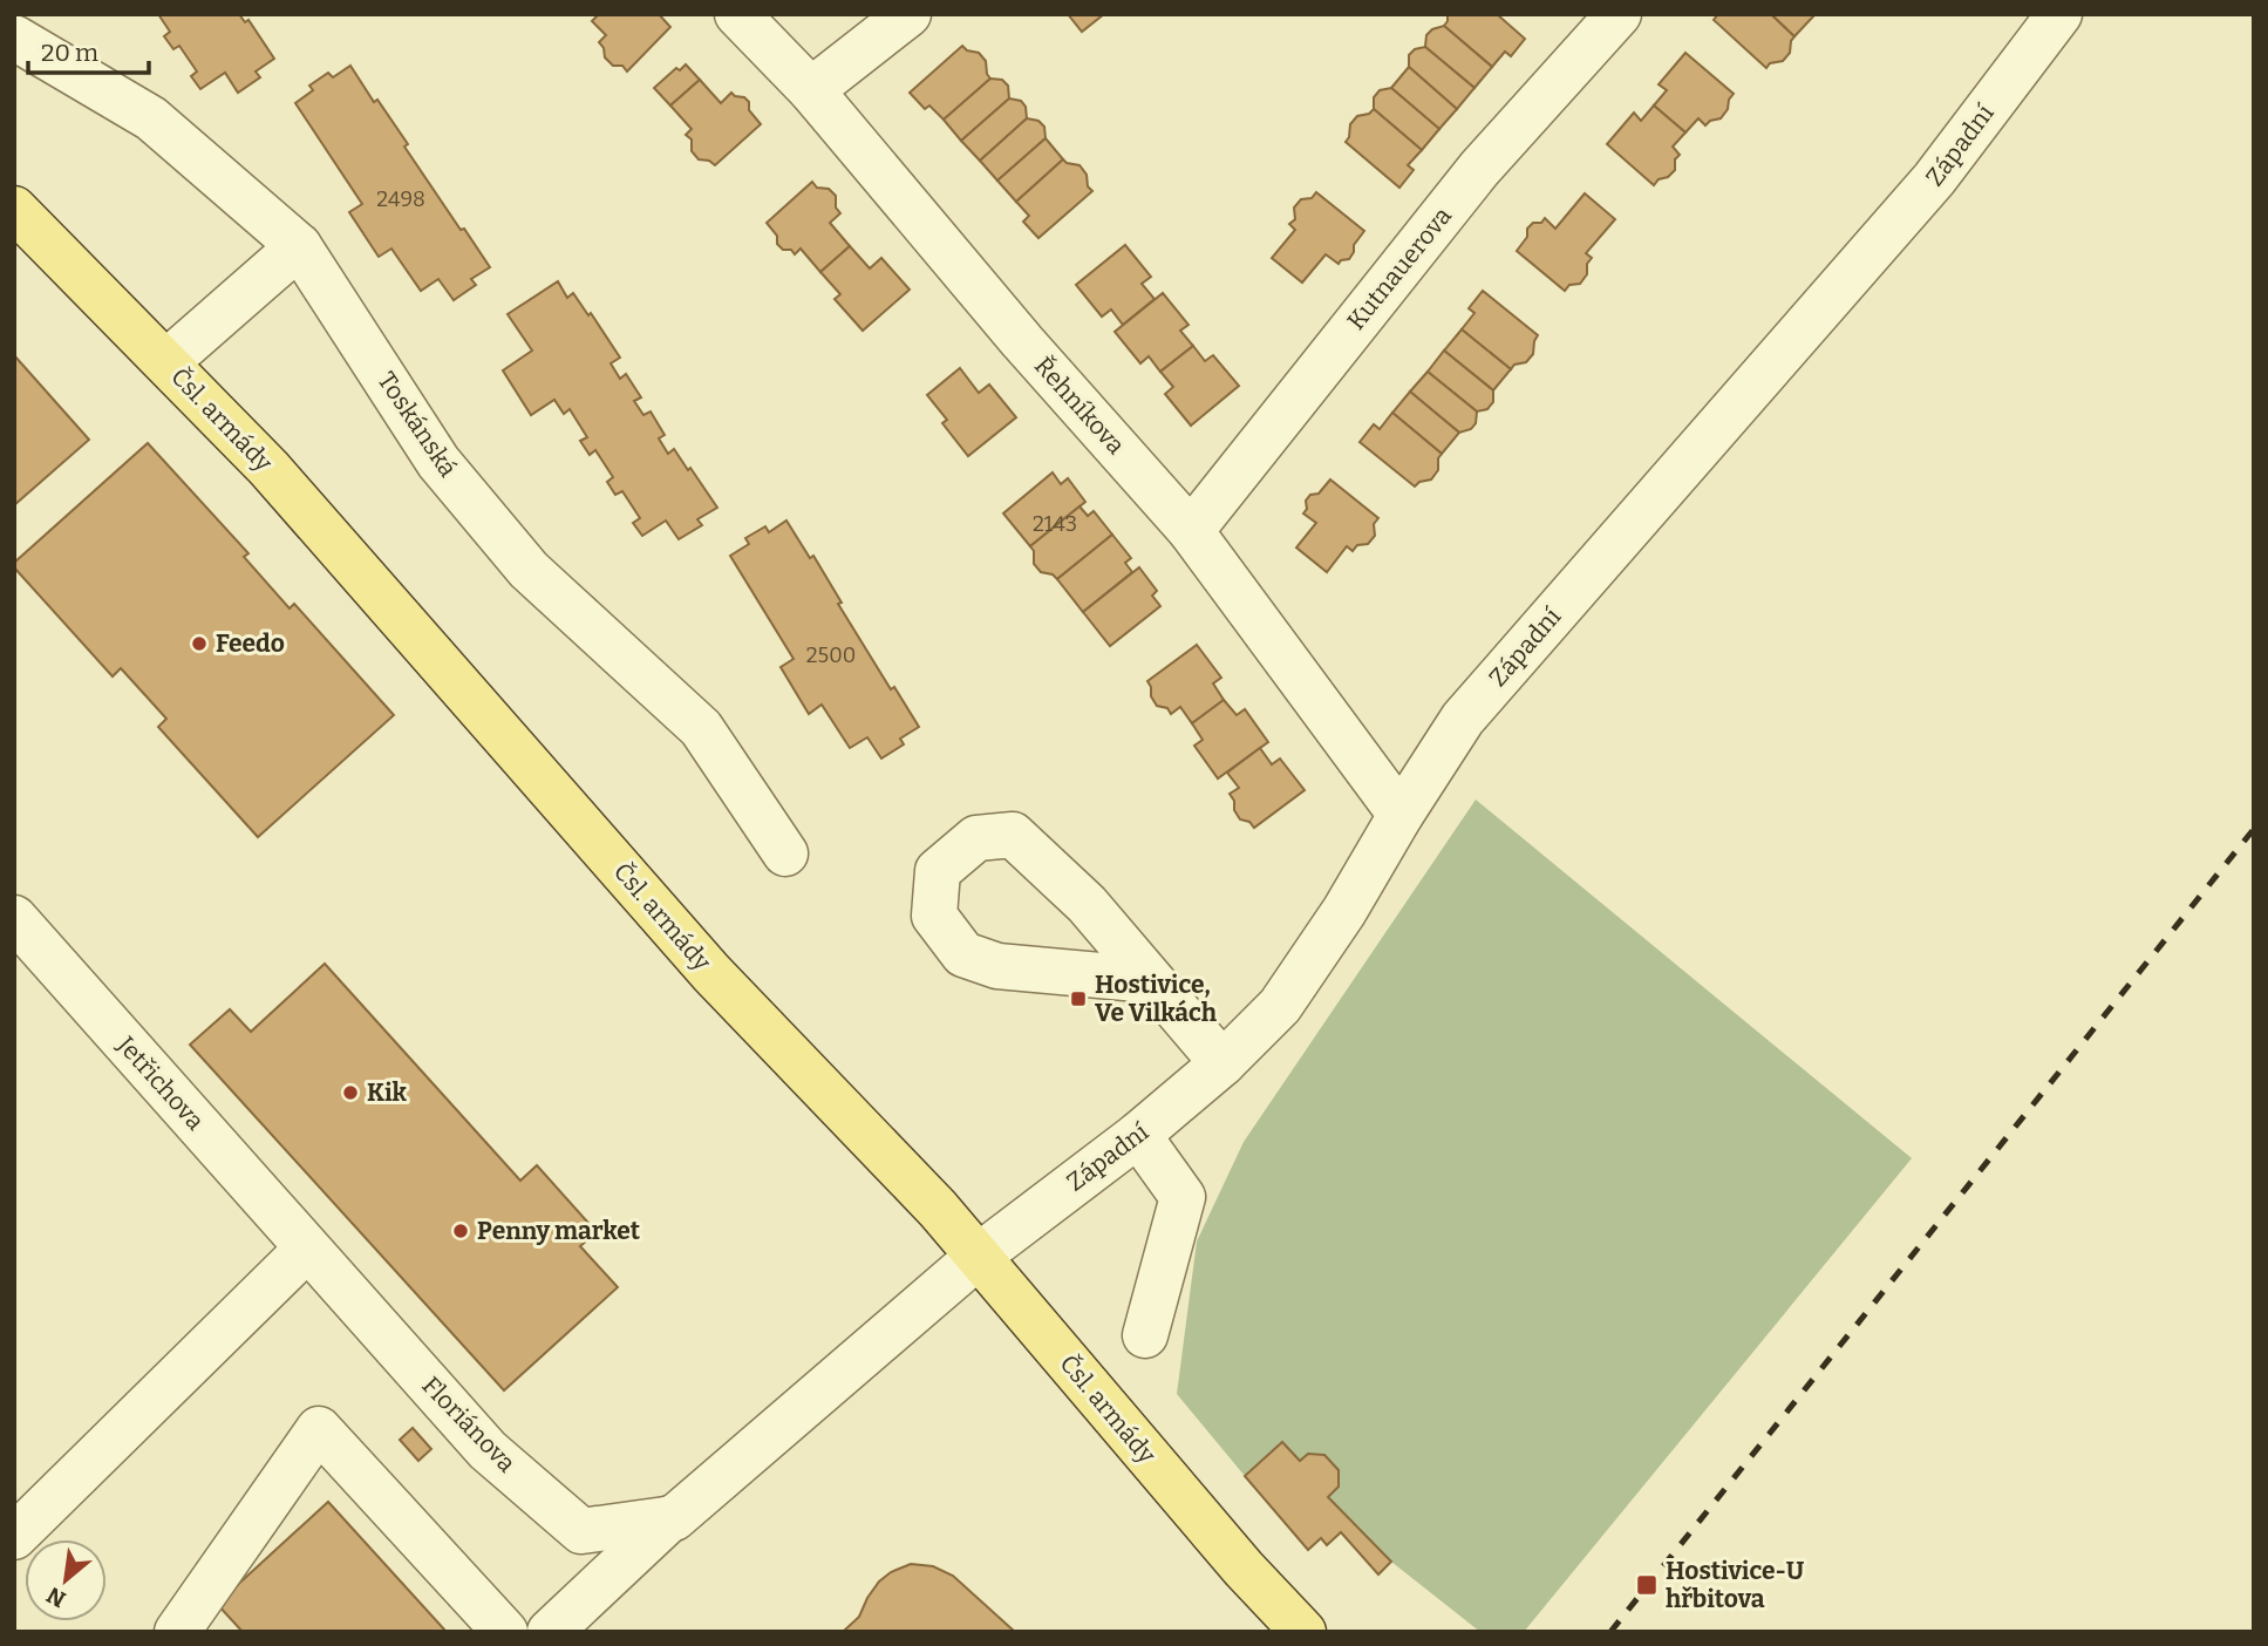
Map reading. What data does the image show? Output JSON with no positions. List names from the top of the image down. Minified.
{"streets":{"main road":["Čsl. armády"],"street":["Západní","Kutnauerova","Řehníkova","Toskánská","Jetřichova","Floriánova"]},"crossings":[["Západní","Řehníkova"],["Západní","Čsl. armády"],["Kutnauerova","Řehníkova"],["Jetřichova","Floriánova"]],"places":{"other":["Feedo","Kik","Penny market"],"transit":["Hostivice, Ve Vilkách","Hostivice-U hřbitova"]},"house_numbers":["2498","2143","2500"],"scale_bar":"20 m","north":"bottom left"}
